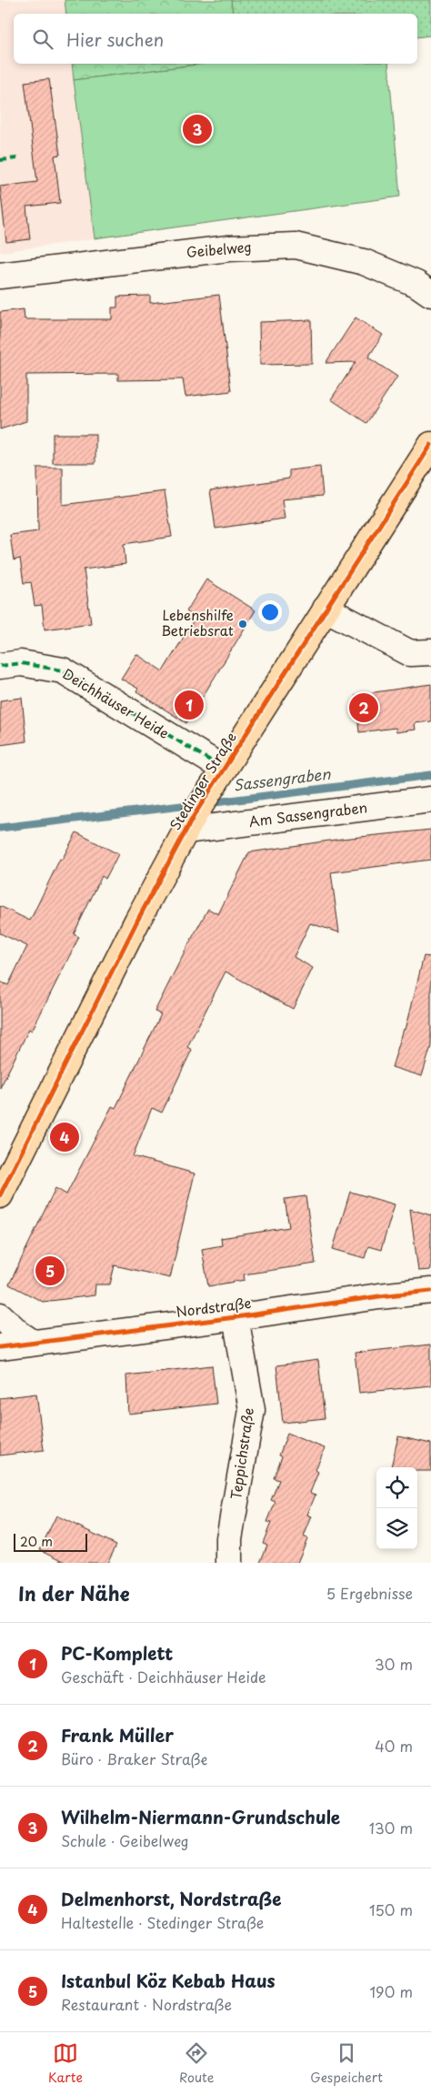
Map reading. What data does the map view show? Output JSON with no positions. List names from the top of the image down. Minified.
{"streets":{"main road":["Stedinger Straße"],"street":["Geibelweg","Deichhäuser Heide","Am Sassengraben","Nordstraße","Teppichstraße"]},"crossings":[["Deichhäuser Heide","Stedinger Straße"],["Stedinger Straße","Am Sassengraben"],["Nordstraße","Teppichstraße"]],"water":["Sassengraben"],"places":["Lebenshilfe Betriebsrat"],"scale_bar":"20 m","page":{"search":"Hier suchen","pins":["3","1","2","4","5"],"scale":"20 m","heading":["In der Nähe","5 Ergebnisse"],"list":[{"mark":"1","name":"PC-Komplett","note":"Geschäft · Deichhäuser Heide","value":"30 m"},{"mark":"2","name":"Frank Müller","note":"Büro · Braker Straße","value":"40 m"},{"mark":"3","name":"Wilhelm-Niermann-Grundschule","note":"Schule · Geibelweg","value":"130 m"},{"mark":"4","name":"Delmenhorst, Nordstraße","note":"Haltestelle · Stedinger Straße","value":"150 m"},{"mark":"5","name":"Istanbul Köz Kebab Haus","note":"Restaurant · Nordstraße","value":"190 m"}],"nav":["Karte","Route","Gespeichert"]}}
